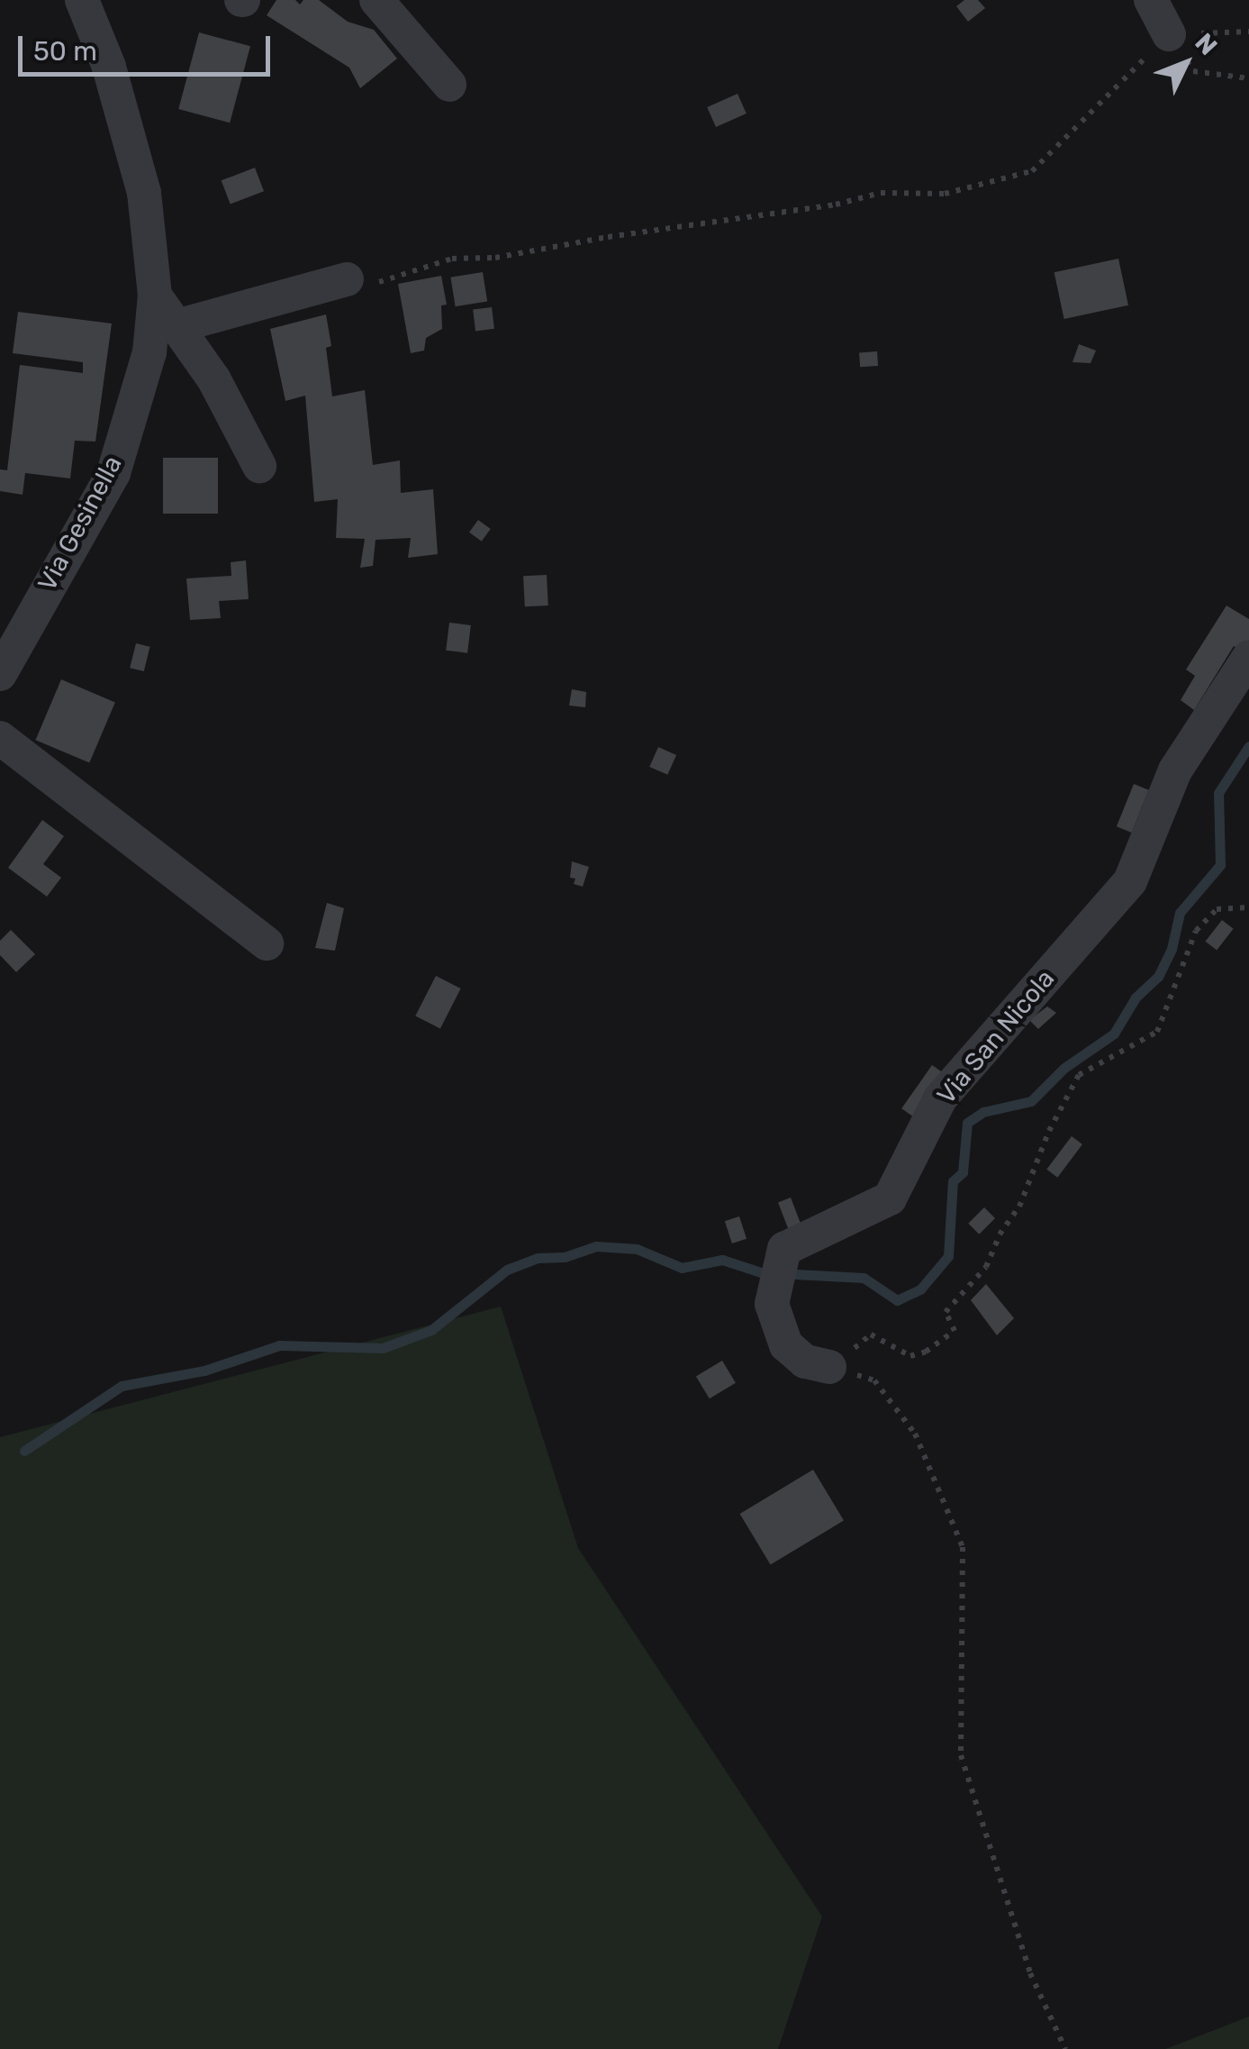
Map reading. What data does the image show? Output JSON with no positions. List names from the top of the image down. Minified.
{"streets":{"lane":["Via Gesinella","Via San Nicola"]},"scale_bar":"50 m","north":"top right"}
